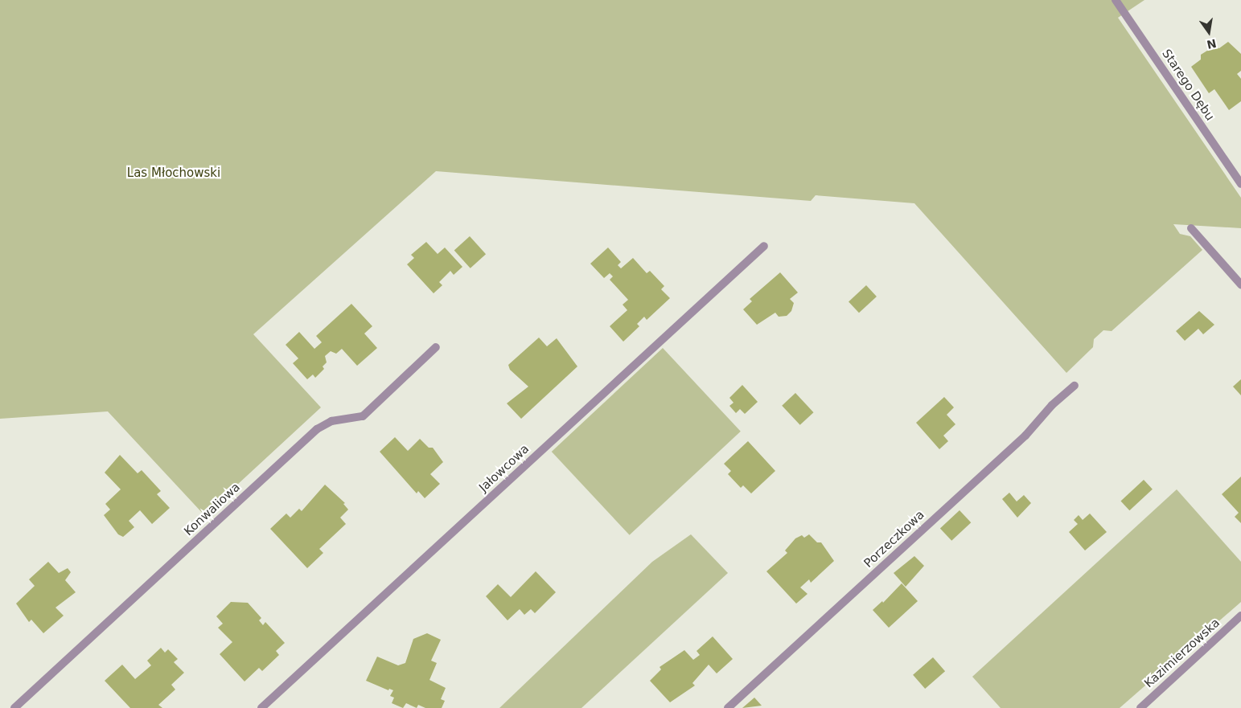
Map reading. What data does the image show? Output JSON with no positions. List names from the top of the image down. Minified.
{"streets":{"street":["Starego Dębu","Jałowcowa","Konwaliowa","Porzeczkowa","Kazimierzowska"]},"parks":["Las Młochowski"],"north":"bottom"}
